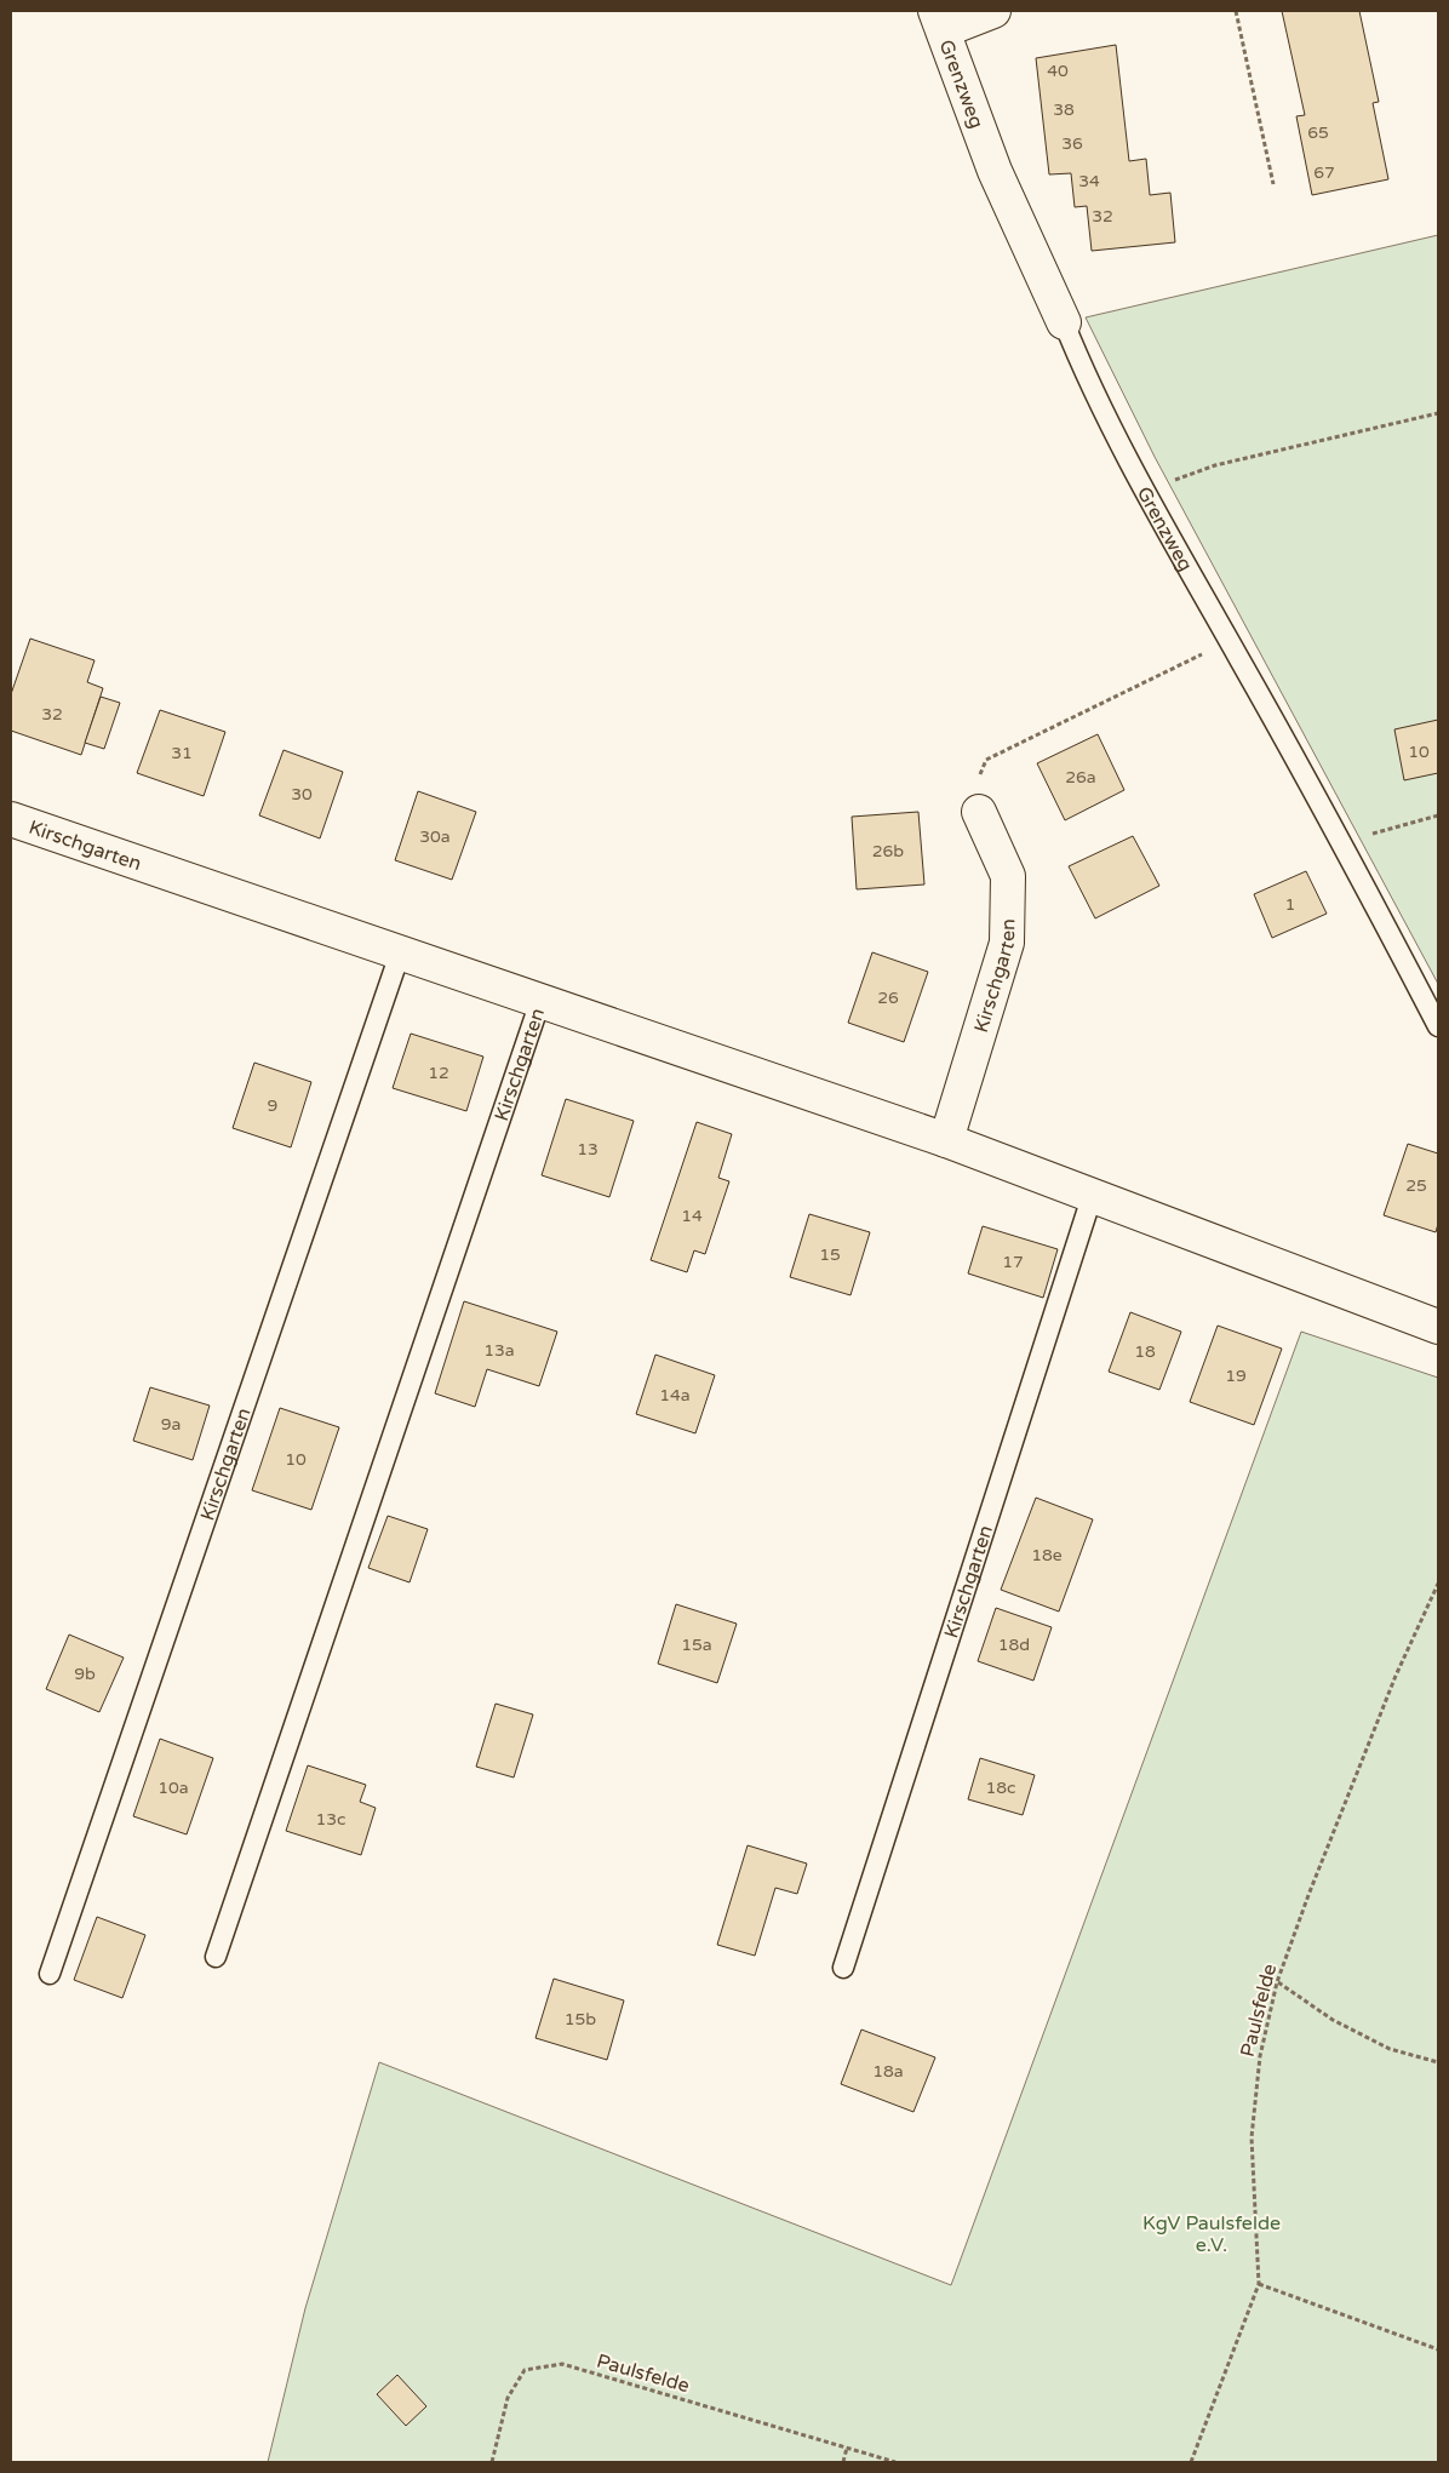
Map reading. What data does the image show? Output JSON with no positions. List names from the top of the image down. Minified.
{"streets":{"street":["Grenzweg","Kirschgarten"],"path":["Paulsfelde"]},"parks":["KgV Paulsfelde e.V."],"house_numbers":["40","38","65","36","67","34","32","32","10","31","26a","30","30a","26b","1","26","12","9","13","25","14","15","17","13a","18","19","14a","9a","10","18e","15a","18d","9b","10a","18c","13c","15b","18a"]}
